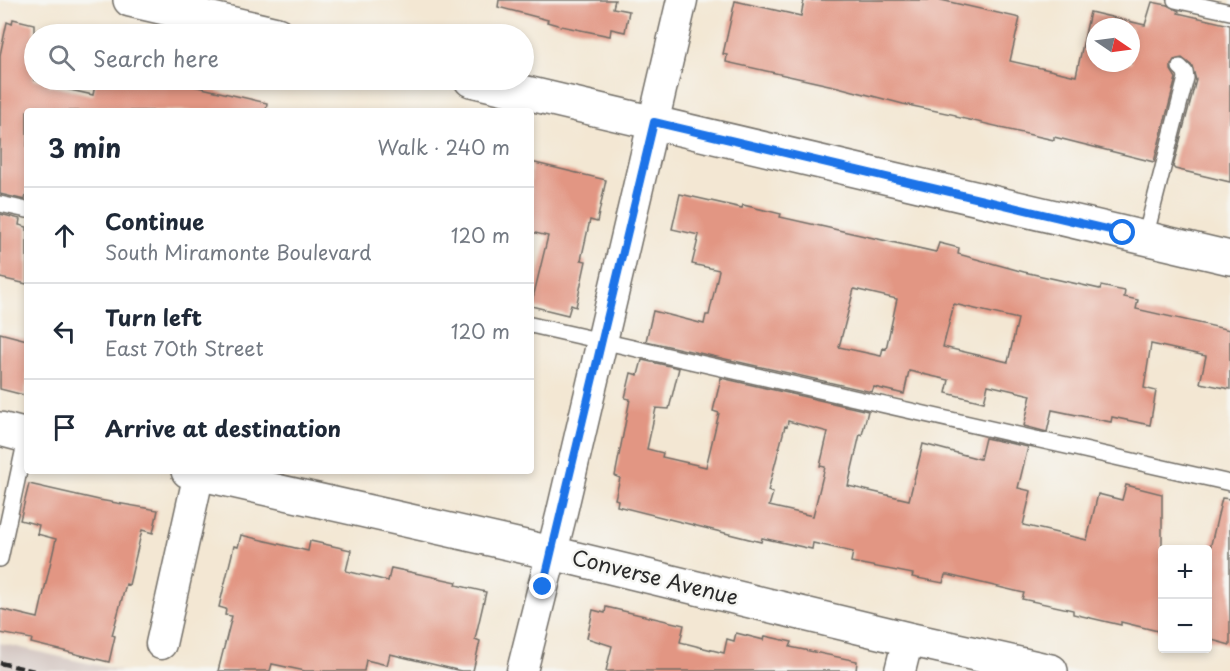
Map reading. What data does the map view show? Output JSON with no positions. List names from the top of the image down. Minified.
{"streets":{"street":["Converse Avenue"]},"north":"right","page":{"search":"Search here","heading":["3 min","Walk · 240 m"],"list":[["Continue","South Miramonte Boulevard","120 m"],["Turn left","East 70th Street","120 m"],"Arrive at destination"],"map_buttons":["+","−"]}}
